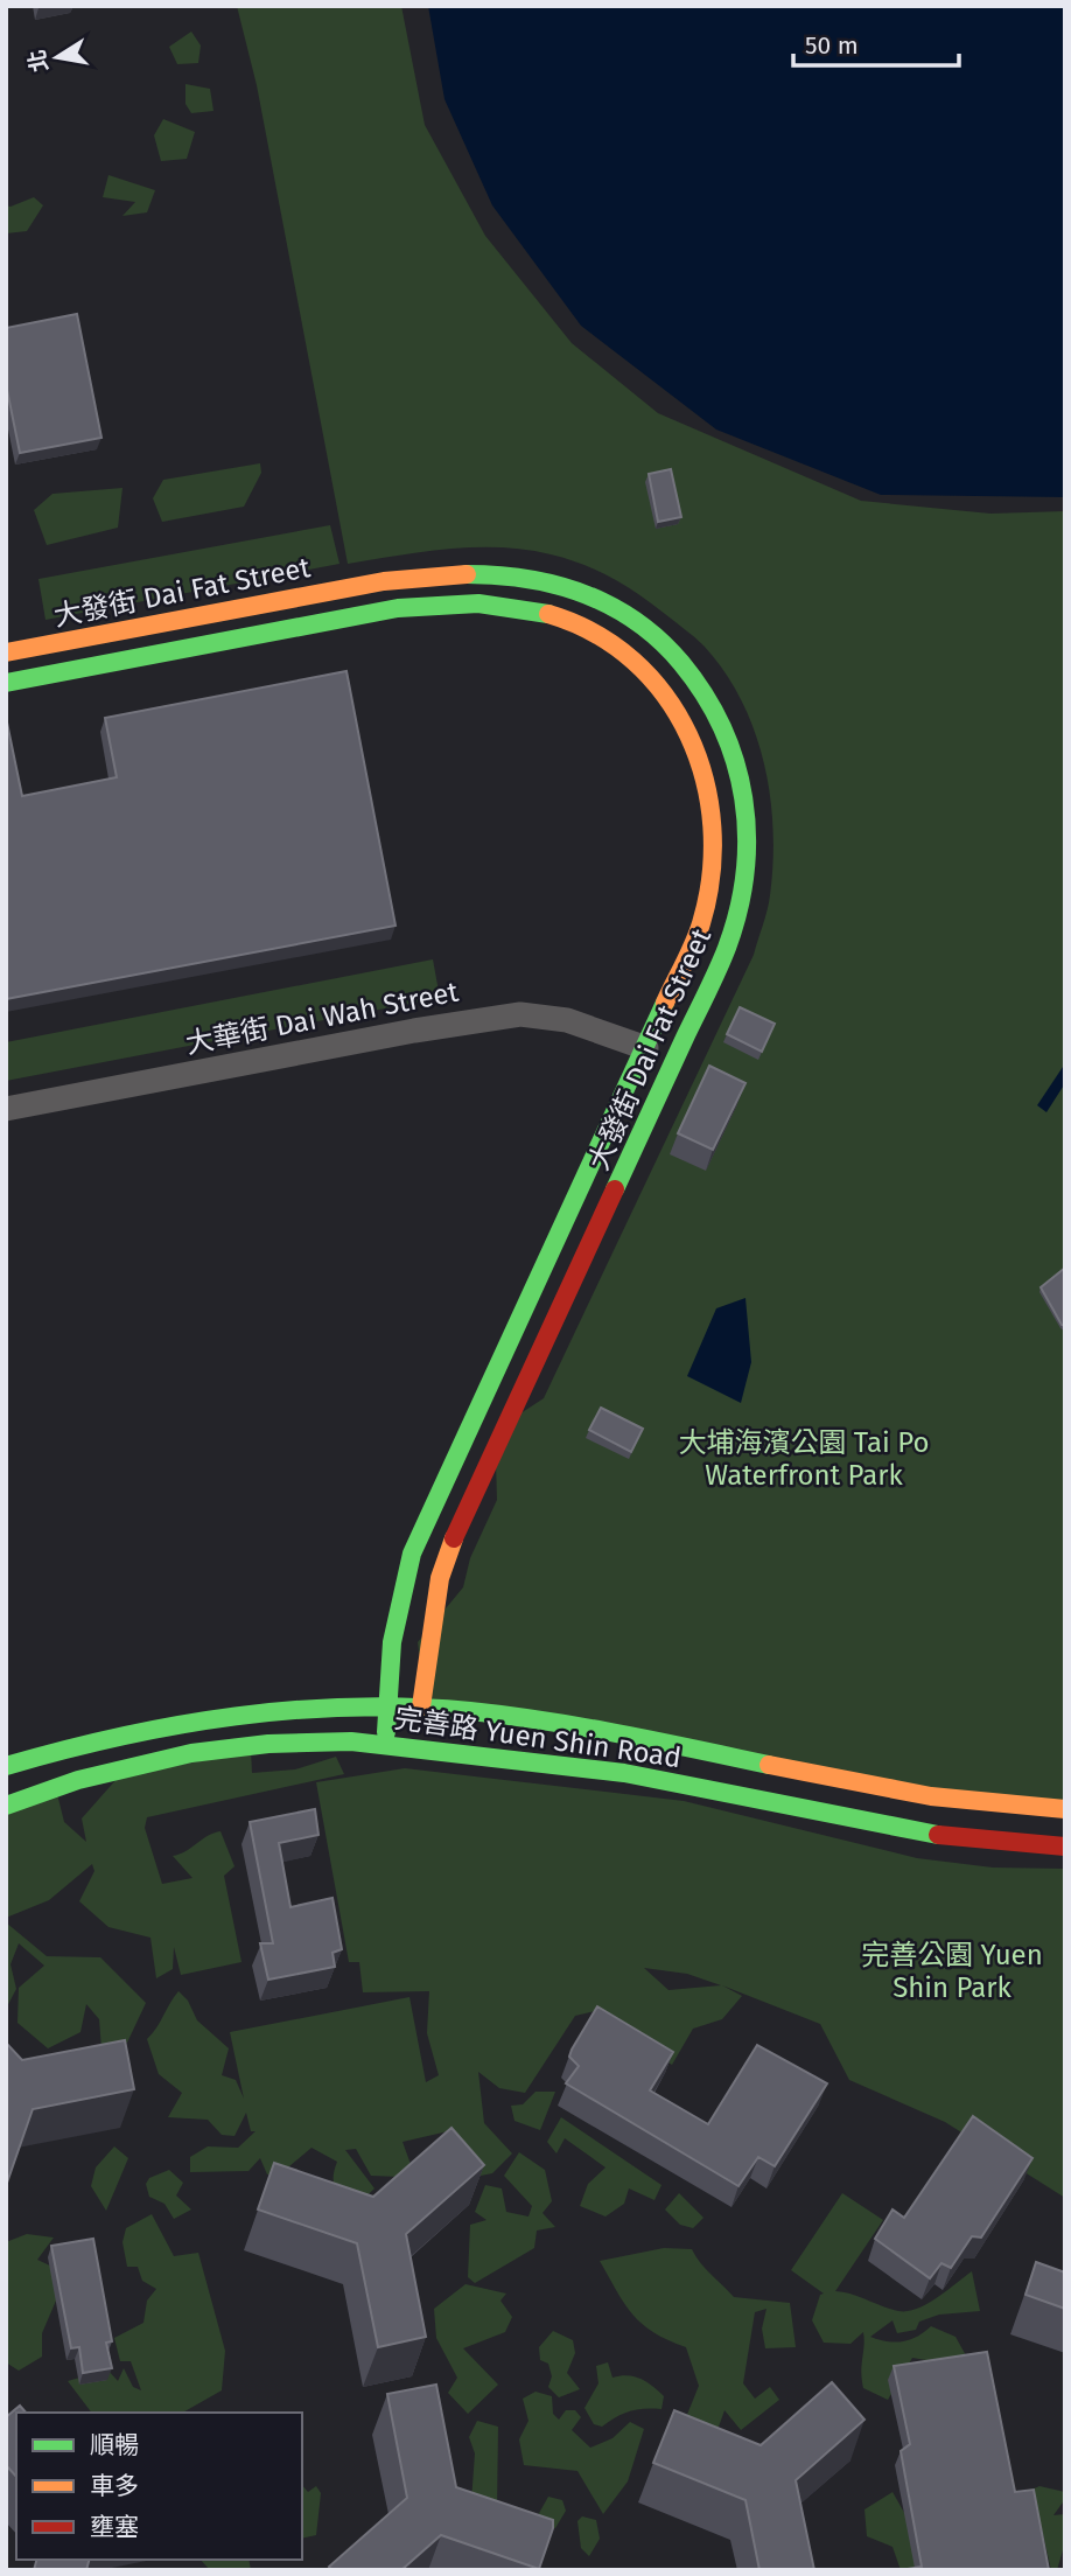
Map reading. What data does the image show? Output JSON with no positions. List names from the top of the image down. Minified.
{"streets":{"street":["大發街 Dai Fat Street","大華街 Dai Wah Street","完善路 Yuen Shin Road"]},"crossings":[["大發街 Dai Fat Street","大華街 Dai Wah Street"],["大發街 Dai Fat Street","完善路 Yuen Shin Road"]],"parks":["大埔海濱公園 Tai Po Waterfront Park","完善公園 Yuen Shin Park"],"legend":["順暢","車多","壅塞"],"scale_bar":"50 m","north":"left"}
